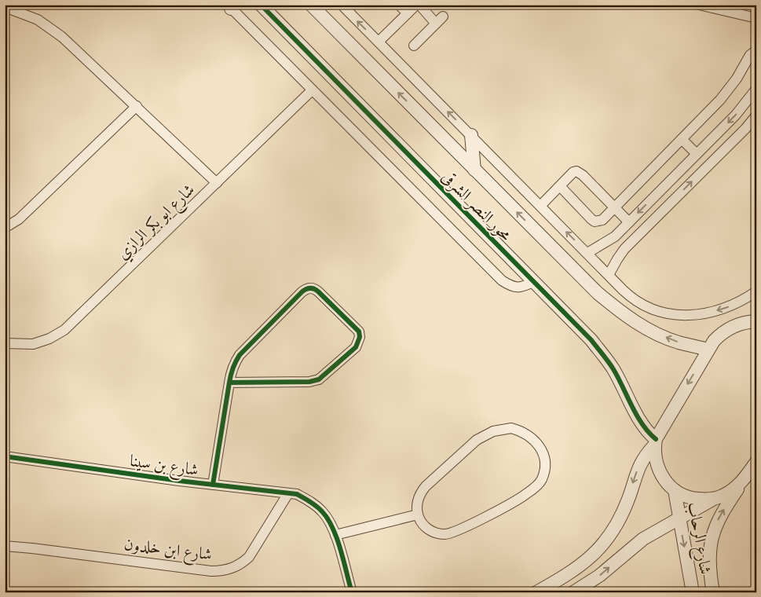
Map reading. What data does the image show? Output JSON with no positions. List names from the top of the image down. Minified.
{"streets":{"street":["محور النصر الشرقى","شارع ابو بكر الرازي","شارع بن سينا","شارع الرحاب","شارع ابن خلدون"]},"crossings":[["شارع بن سينا","شارع ابن خلدون"]]}
